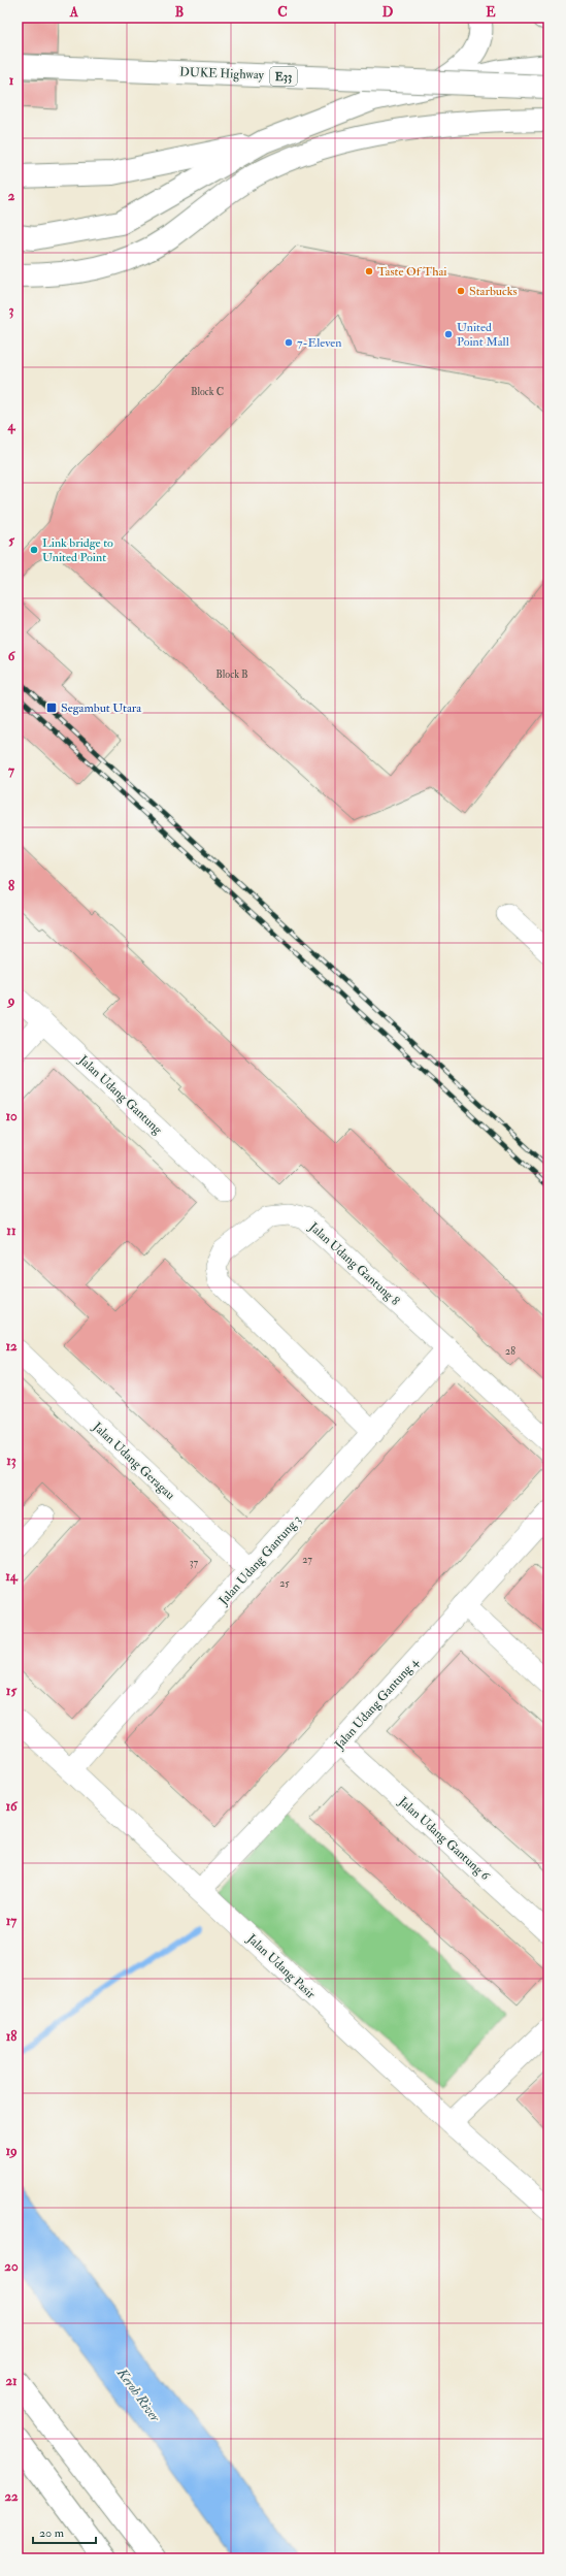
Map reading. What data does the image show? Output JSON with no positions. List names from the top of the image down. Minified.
{"streets":{"main road":["DUKE Highway","E33"],"street":["Jalan Udang Gantung","Jalan Udang Gantung 8","Jalan Udang Geragau","Jalan Udang Gantung 3","Jalan Udang Gantung 4","Jalan Udang Gantung 6","Jalan Udang Pasir"]},"crossings":[["Jalan Udang Gantung 8","Jalan Udang Gantung 3"],["Jalan Udang Geragau","Jalan Udang Gantung 3"],["Jalan Udang Gantung 3","Jalan Udang Pasir"],["Jalan Udang Gantung 4","Jalan Udang Gantung 6"],["Jalan Udang Gantung 4","Jalan Udang Pasir"]],"water":["Keroh River"],"places":{"other":["Taste Of Thai","Starbucks","United Point Mall","7-Eleven","Link bridge to United Point"],"transit":["Segambut Utara"]},"house_numbers":["Block C","Block B","28","27","37","25"],"scale_bar":"20 m","grid":{"columns":["A","B","C","D","E"],"rows":["1","2","3","4","5","6","7","8","9","10","11","12","13","14","15","16","17","18","19","20","21","22"]}}
